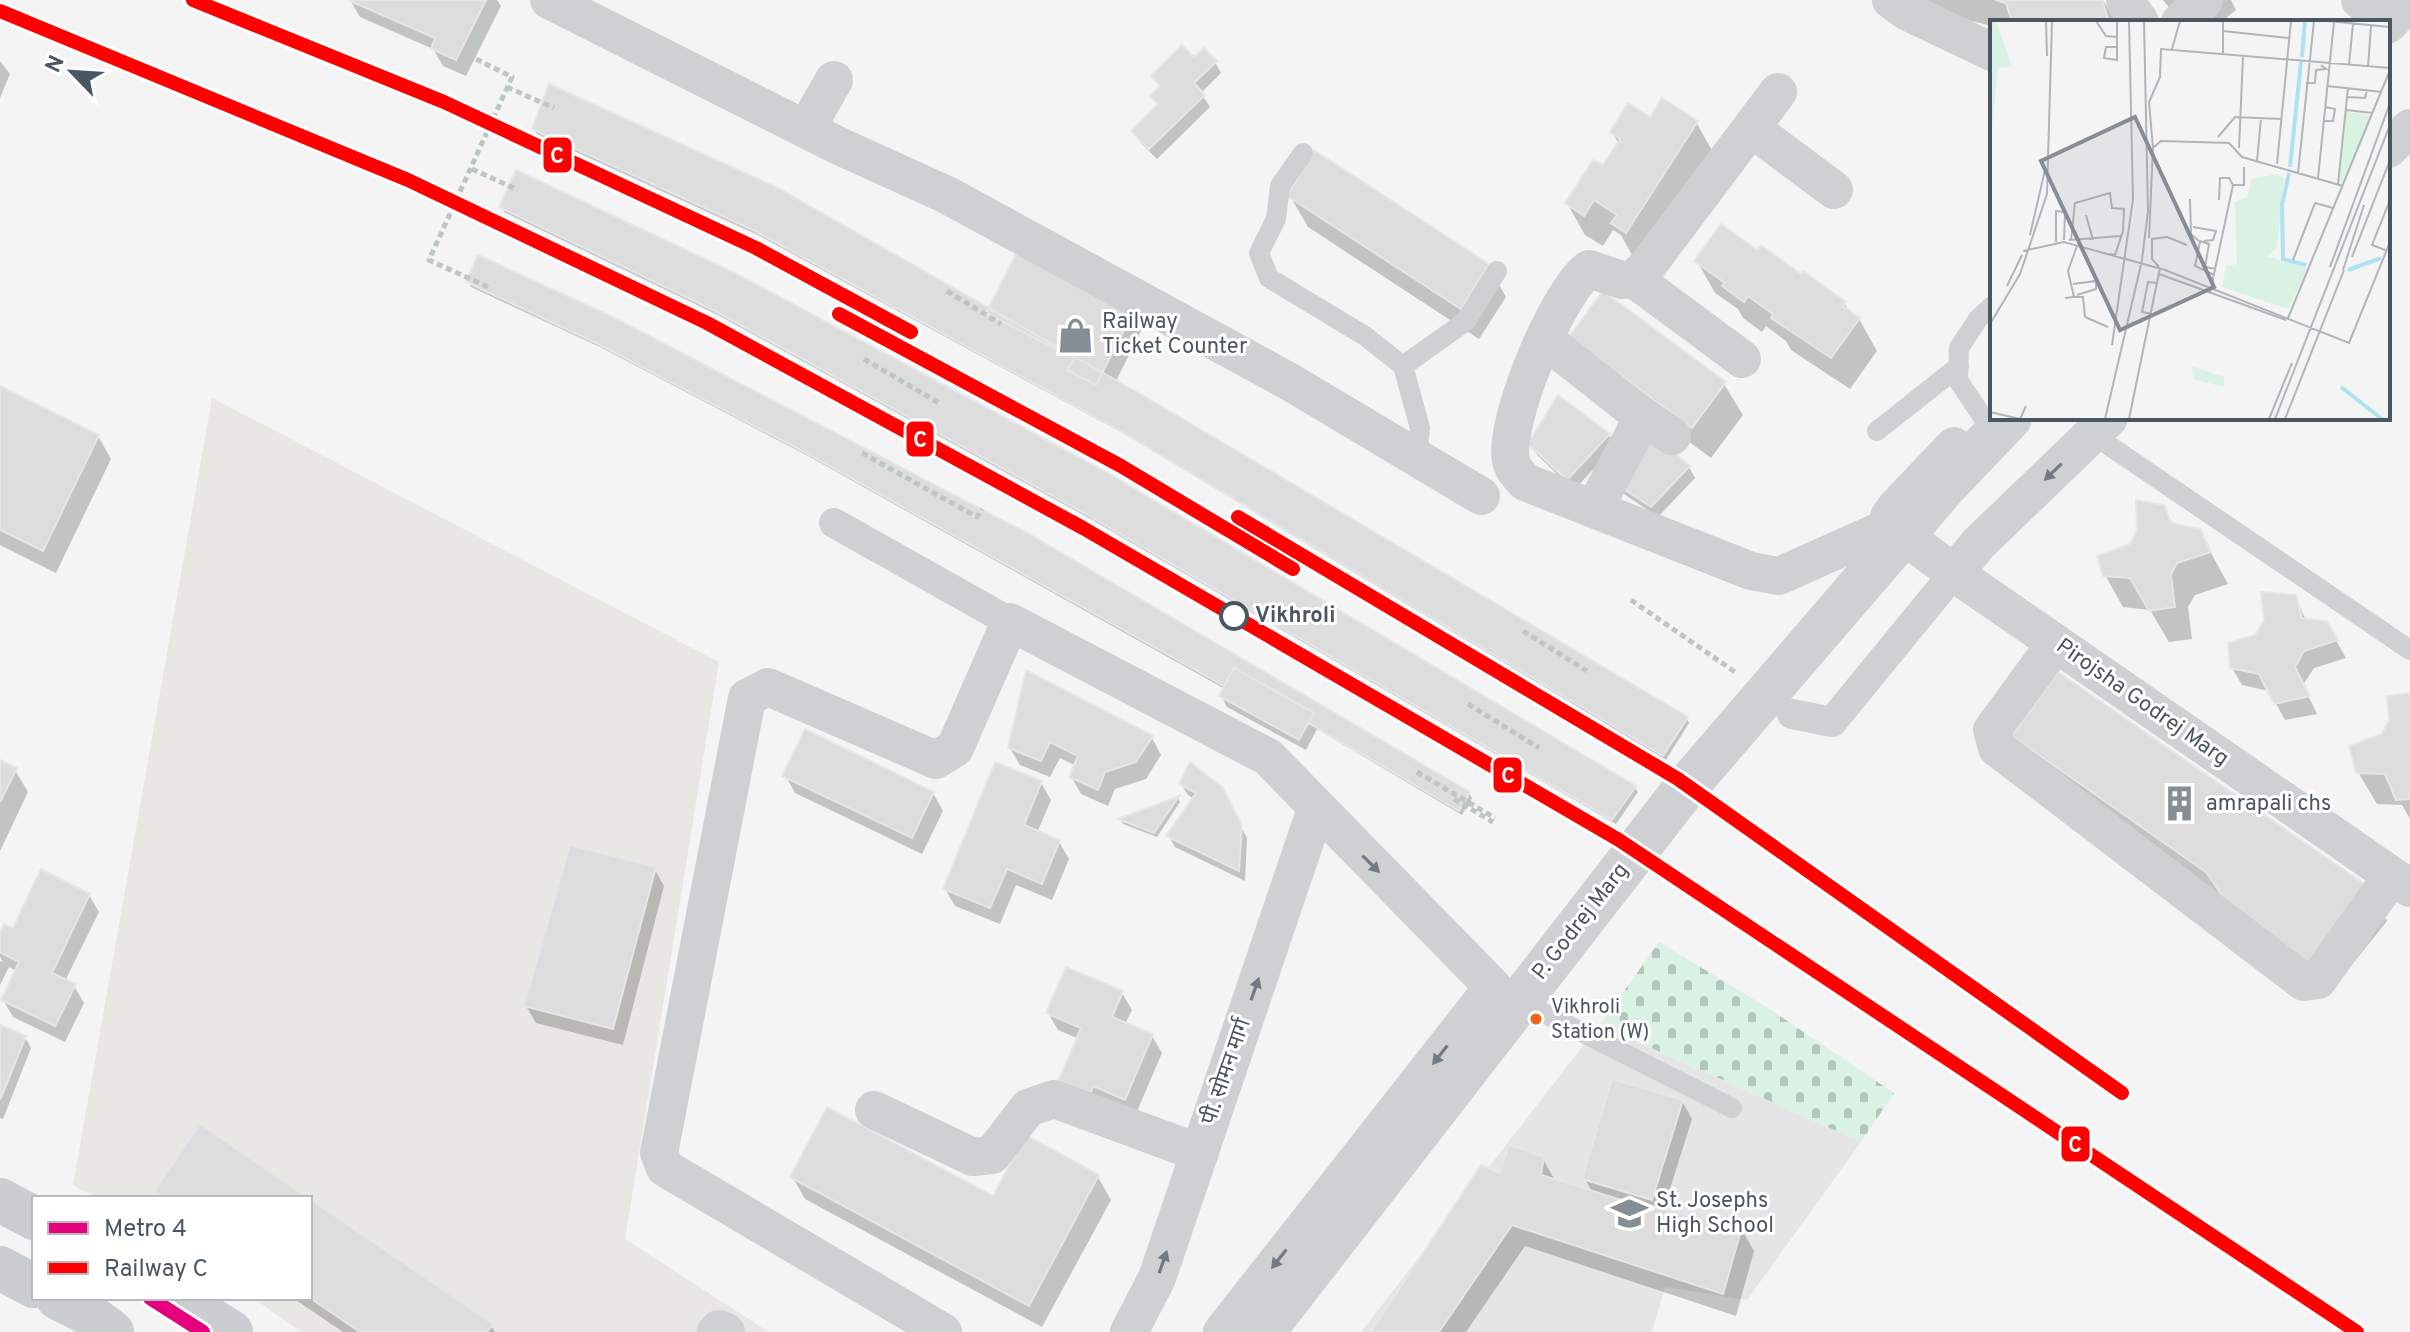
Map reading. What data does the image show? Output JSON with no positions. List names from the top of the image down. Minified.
{"streets":{"street":["Pirojsha Godrej Marg","P. Godrej Marg","पी. सोमन मार्ग"]},"places":{"shop":["Railway Ticket Counter"],"other":["Vikhroli","Vikhroli Station (W)"],"building":["amrapali chs"],"school or university":["St. Josephs High School"]},"lines":["rail line C","metro line 4"],"legend":["Metro 4","Railway C"],"north":"top left"}
